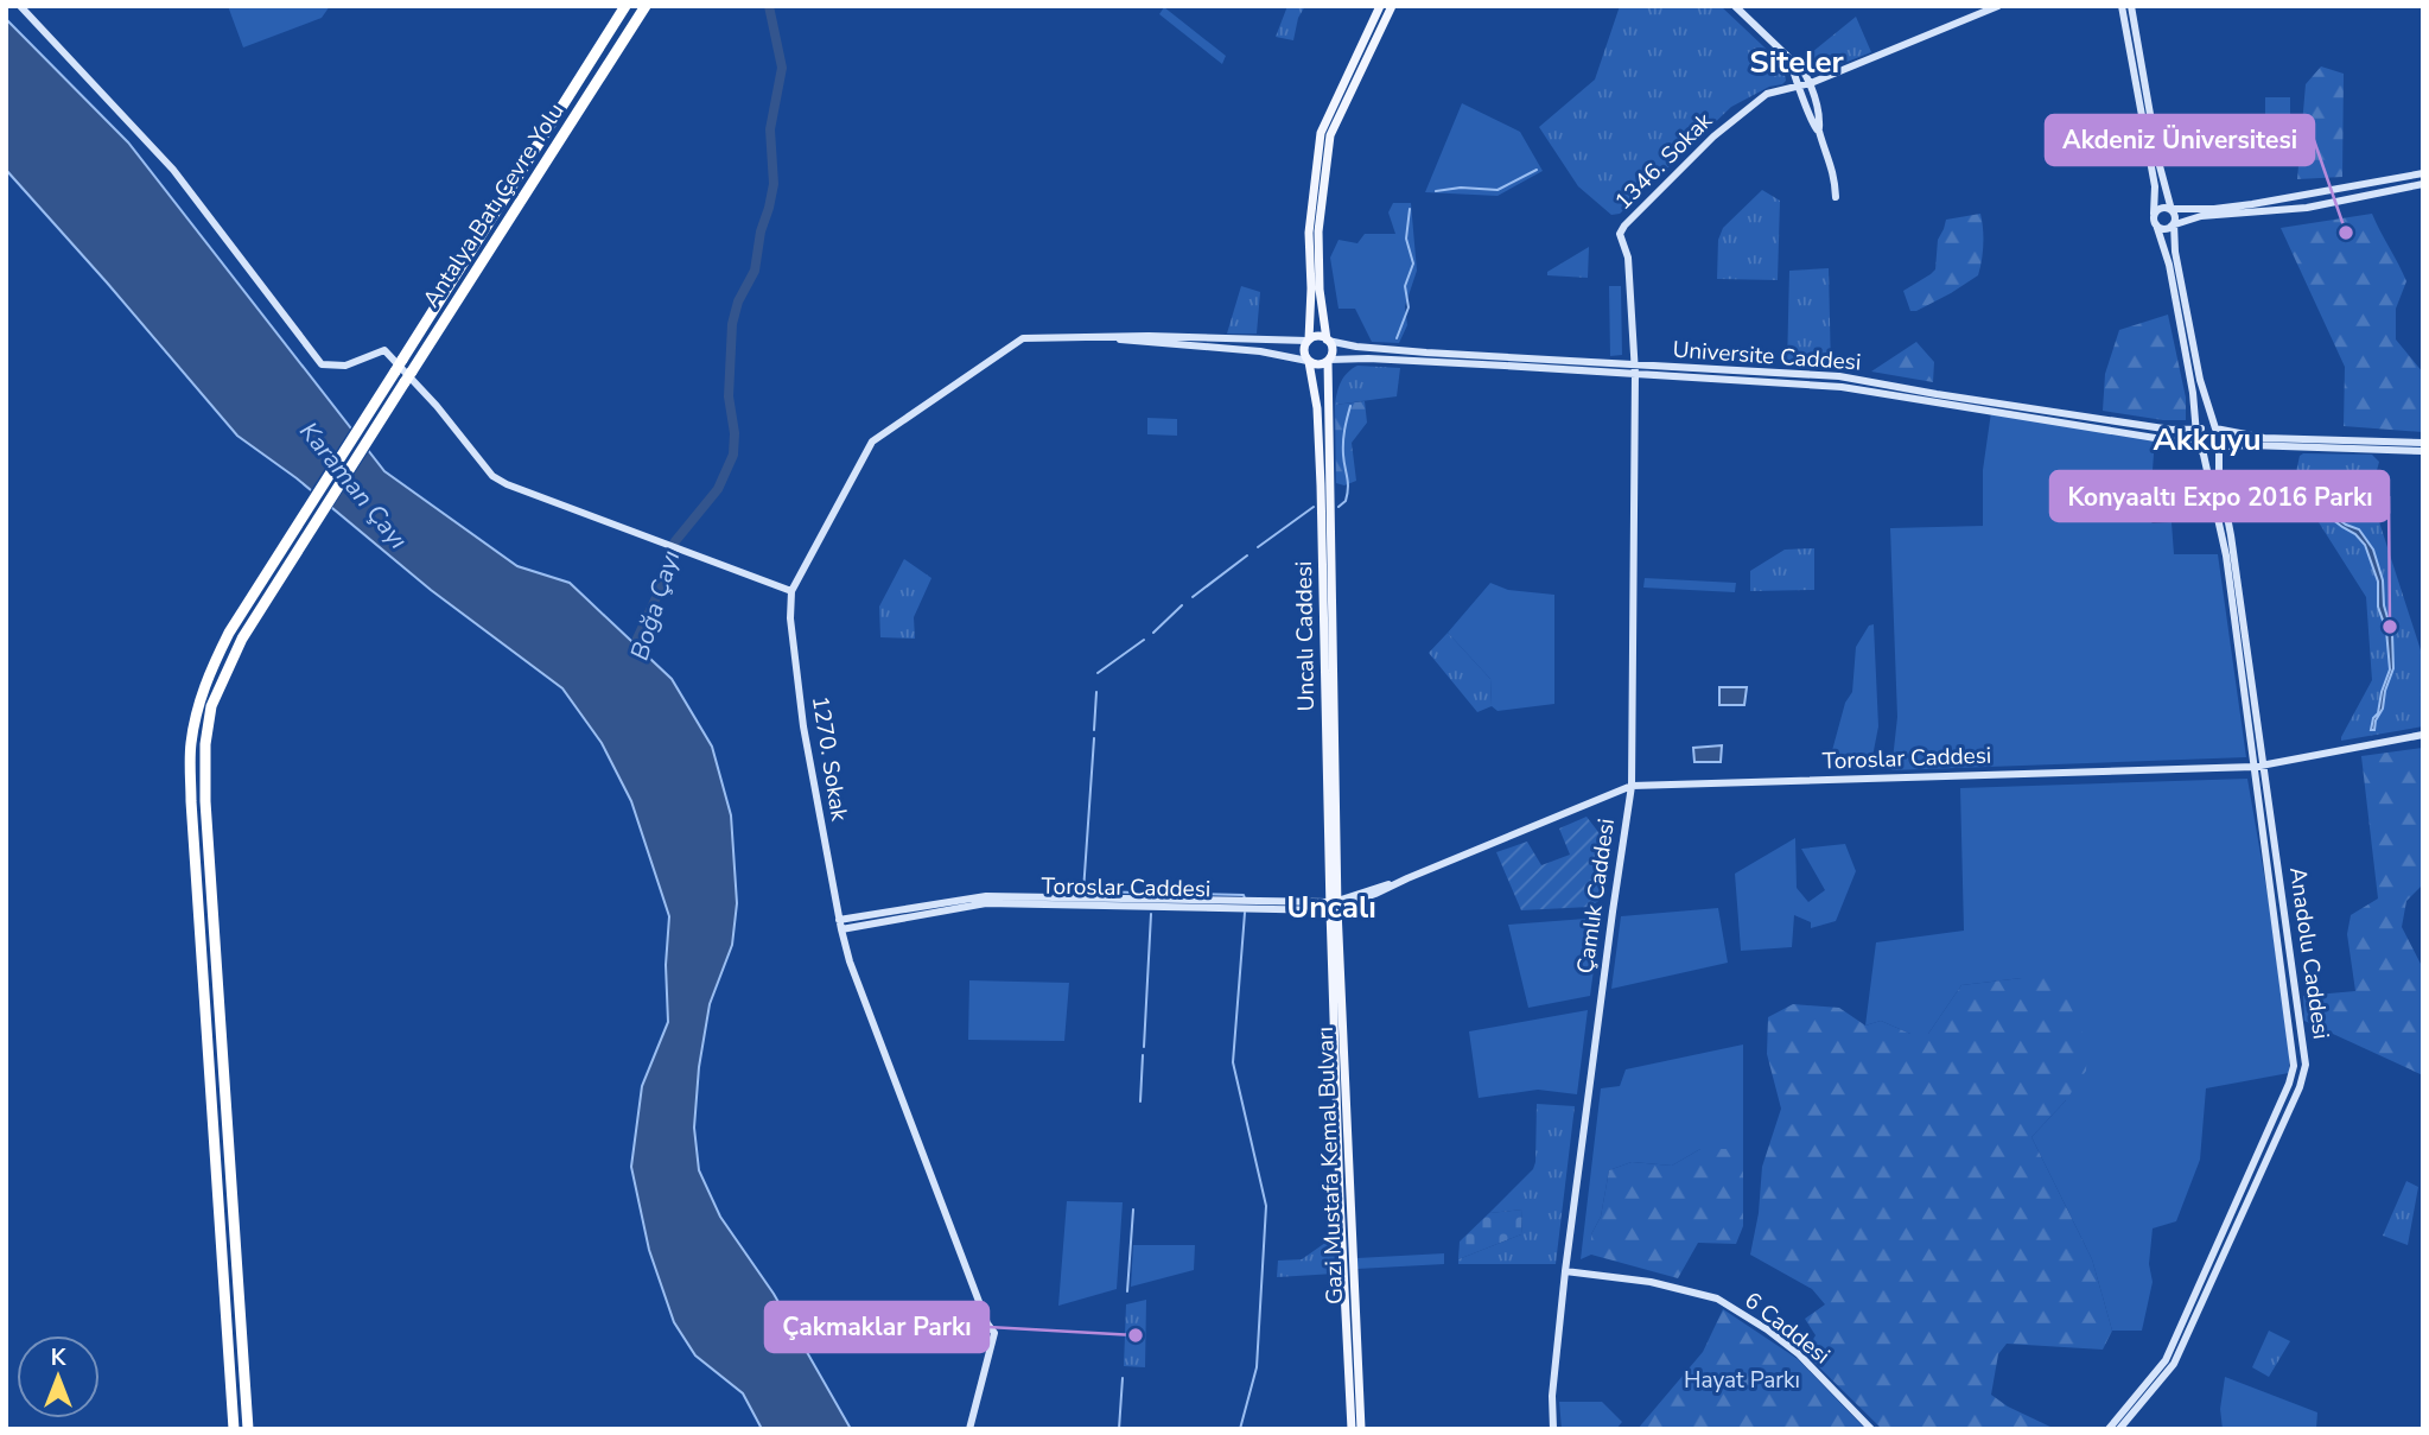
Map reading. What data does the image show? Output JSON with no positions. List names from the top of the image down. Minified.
{"streets":{"highway":["Antalya Batı Çevre Yolu"],"main road":["Uncalı Caddesi","Gazi Mustafa Kemal Bulvarı"],"street":["1346. Sokak","Universite Caddesi","1270. Sokak","Toroslar Caddesi","Çamlık Caddesi","Anadolu Caddesi","6 Caddesi"]},"crossings":[["1346. Sokak","Universite Caddesi"],["1346. Sokak","Çamlık Caddesi"],["Universite Caddesi","Uncalı Caddesi"],["Universite Caddesi","1270. Sokak"],["Universite Caddesi","Çamlık Caddesi"],["Universite Caddesi","Anadolu Caddesi"],["Uncalı Caddesi","1270. Sokak"],["Uncalı Caddesi","Toroslar Caddesi"],["Uncalı Caddesi","Gazi Mustafa Kemal Bulvarı"],["1270. Sokak","Toroslar Caddesi"],["Toroslar Caddesi","Çamlık Caddesi"],["Toroslar Caddesi","Anadolu Caddesi"],["Toroslar Caddesi","Gazi Mustafa Kemal Bulvarı"],["Çamlık Caddesi","6 Caddesi"]],"districts":["Siteler","Akkuyu","Uncalı"],"water":["Karaman Çayı","Boğa Çayı"],"parks":["Hayat Parkı"],"places":["Akdeniz Üniversitesi","Konyaaltı Expo 2016 Parkı","Çakmaklar Parkı"],"north":"top"}
